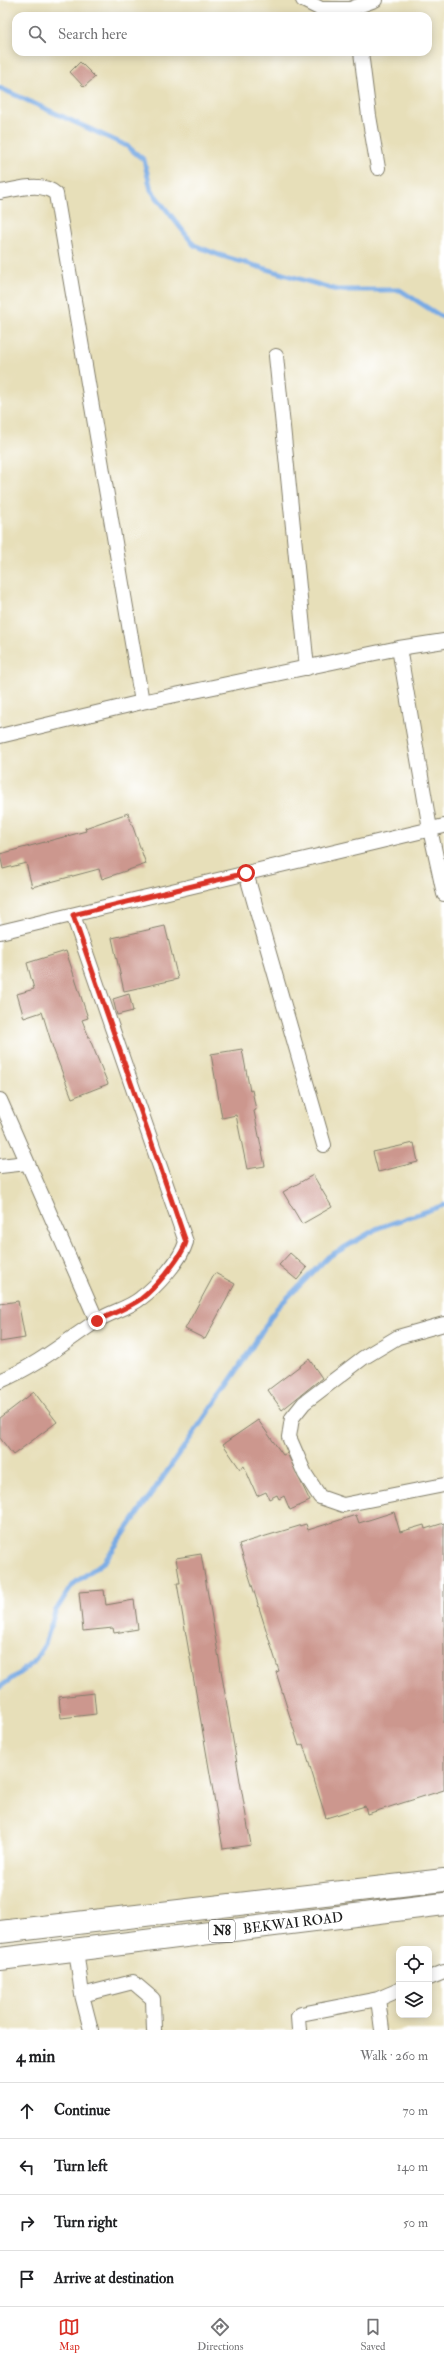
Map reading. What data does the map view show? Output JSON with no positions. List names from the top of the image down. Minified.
{"streets":{"highway":["BEKWAI ROAD","N8"]},"page":{"search":"Search here","heading":["4 min","Walk · 260 m"],"list":[["Continue","70 m"],["Turn left","140 m"],["Turn right","50 m"],"Arrive at destination"],"nav":["Map","Directions","Saved"]}}
